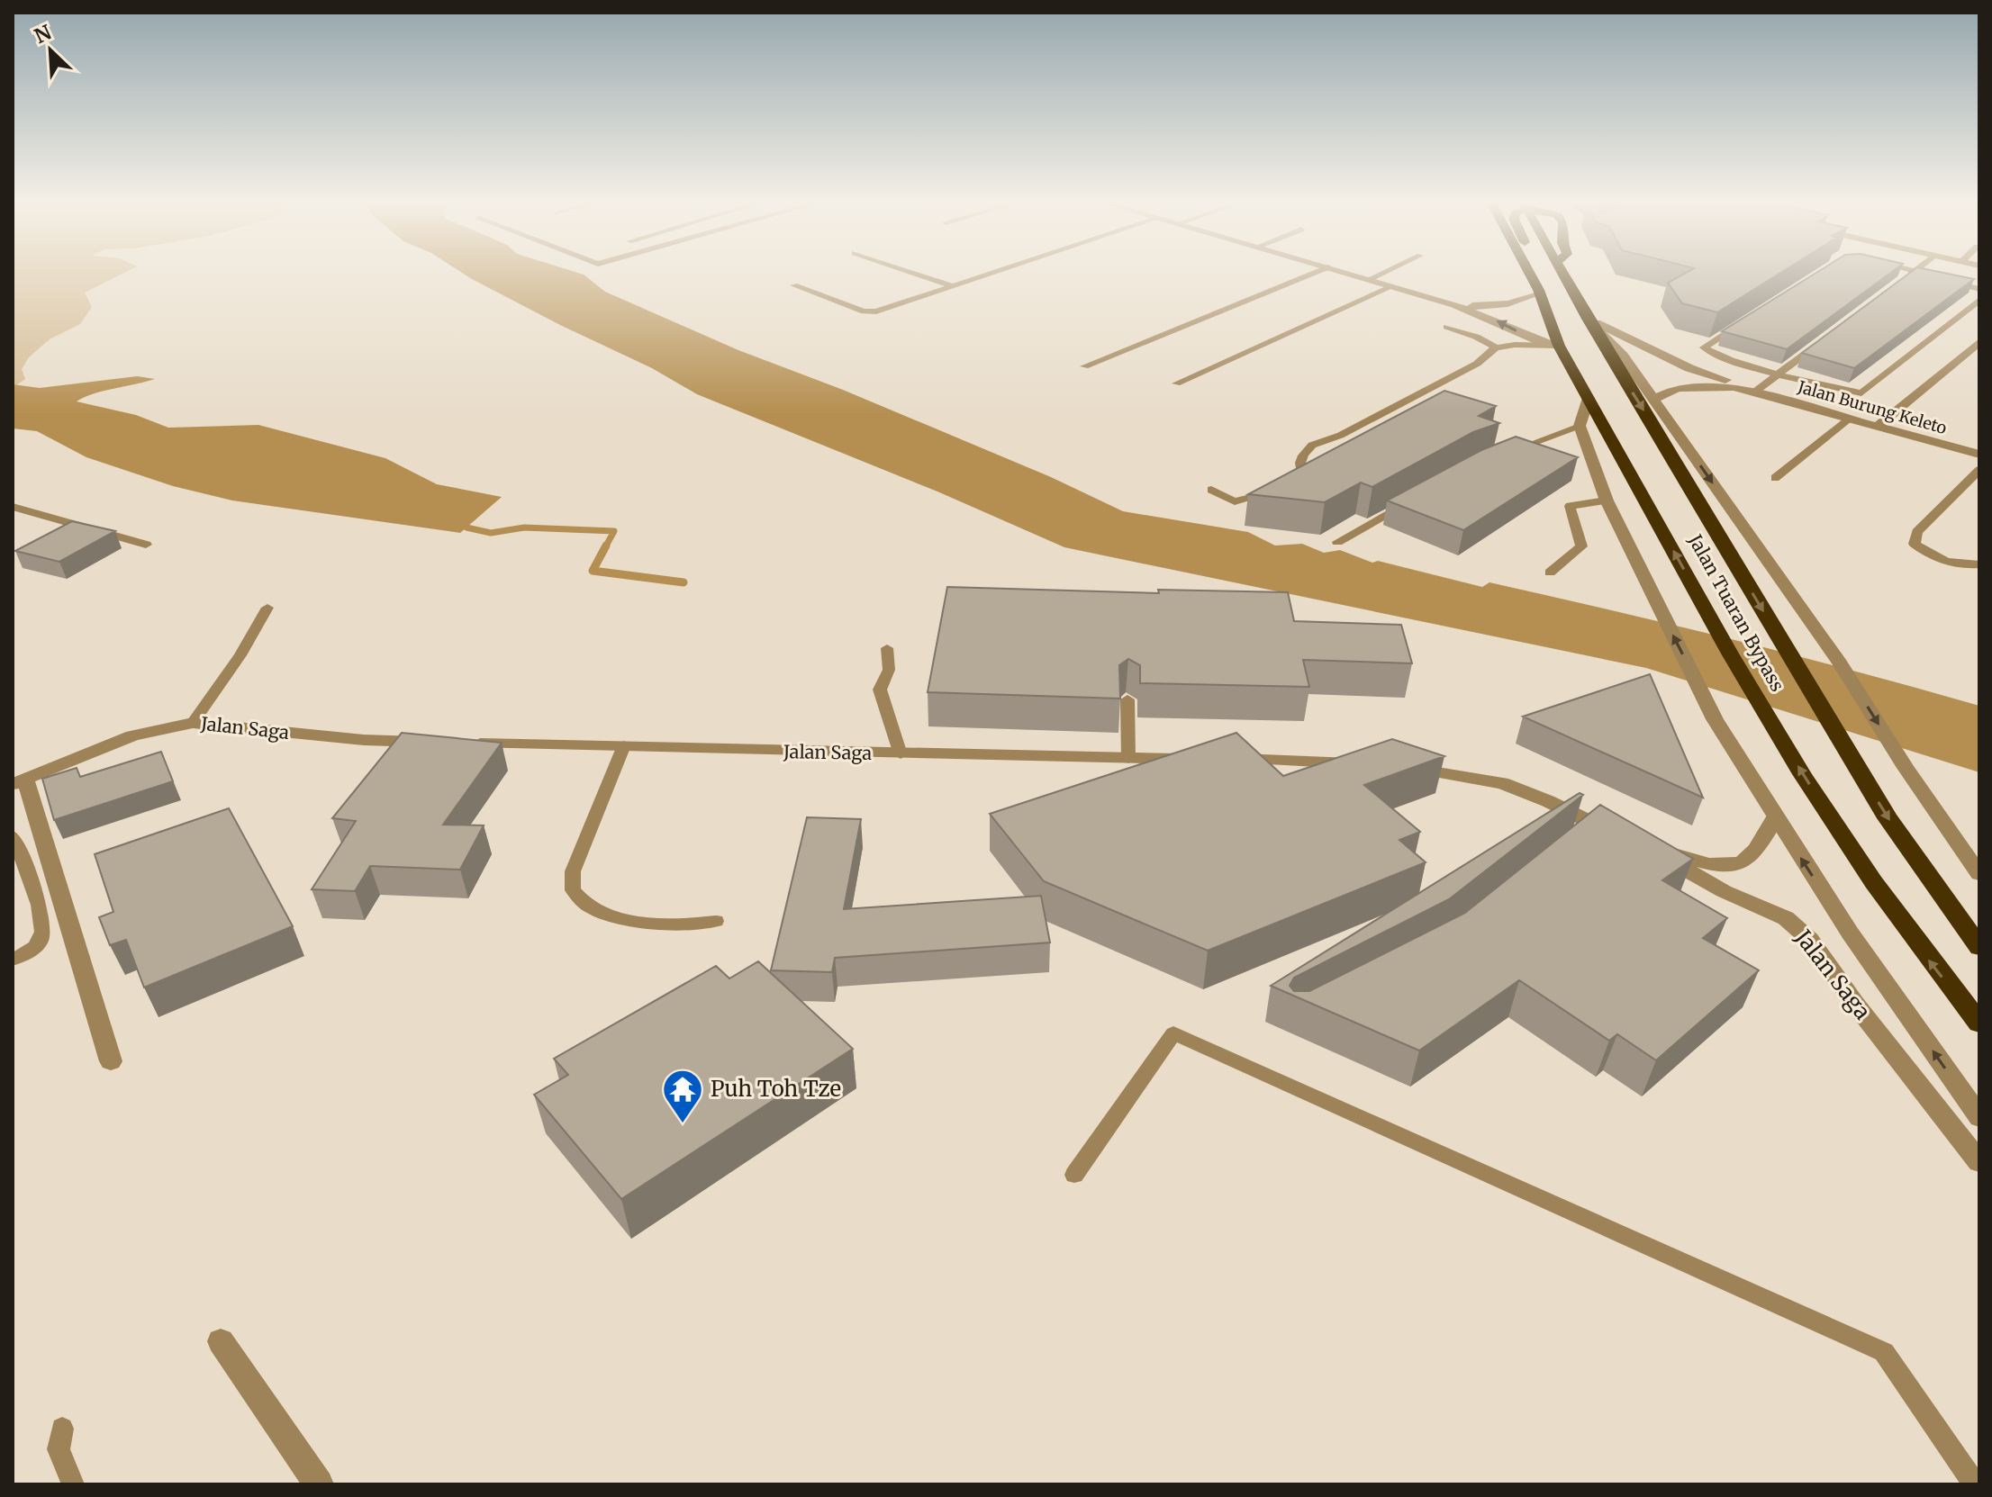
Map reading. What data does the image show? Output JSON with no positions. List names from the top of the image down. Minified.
{"streets":{"highway":["Jalan Tuaran Bypass"],"street":["Jalan Burung Keleto","Jalan Saga"]},"crossings":[["Jalan Burung Keleto","Jalan Tuaran Bypass"]],"places":{"temple":["Puh Toh Tze"]},"north":"top left"}
